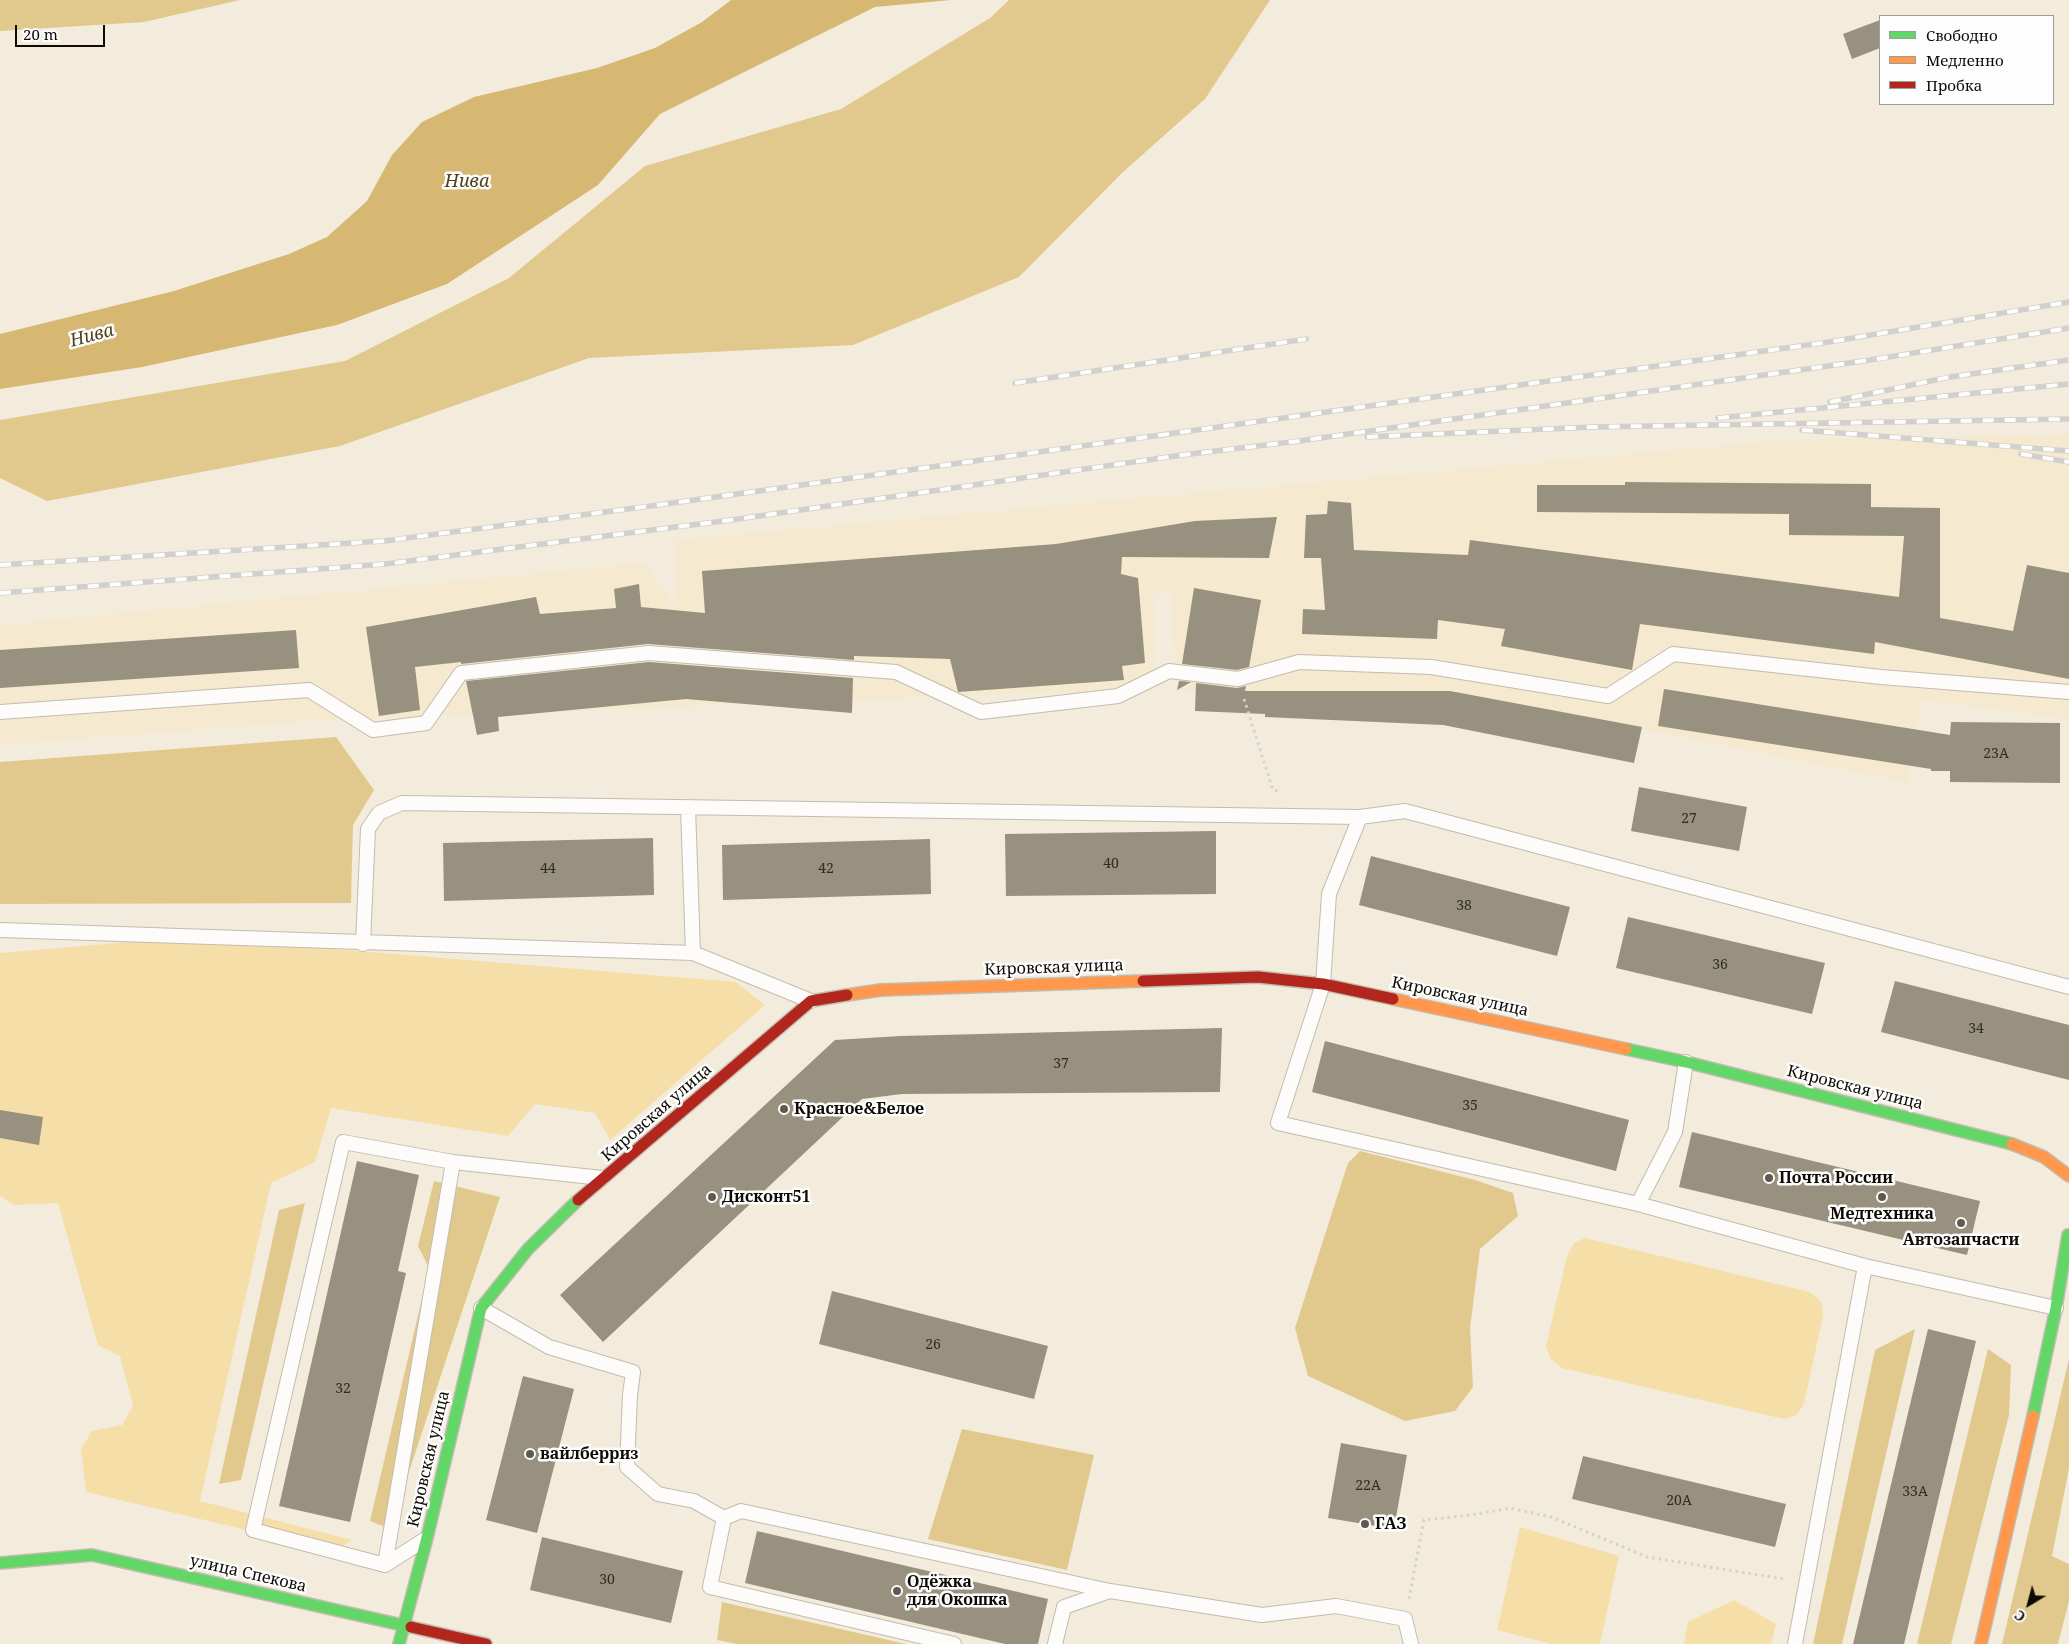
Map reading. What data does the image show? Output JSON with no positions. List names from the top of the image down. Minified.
{"streets":{"street":["Кировская улица","улица Спекова"]},"crossings":[["Кировская улица","улица Спекова"]],"water":["Нива"],"places":["Красное&Белое","Почта России","Дисконт51","Медтехника","Автозапчасти","вайлберриз","ГАЗ","Одёжка для Окошка"],"house_numbers":["23А","27","40","44","42","38","36","34","37","35","26","32","22А","33А","20А","30"],"legend":["Свободно","Медленно","Пробка"],"scale_bar":"20 m","north":"bottom left"}
